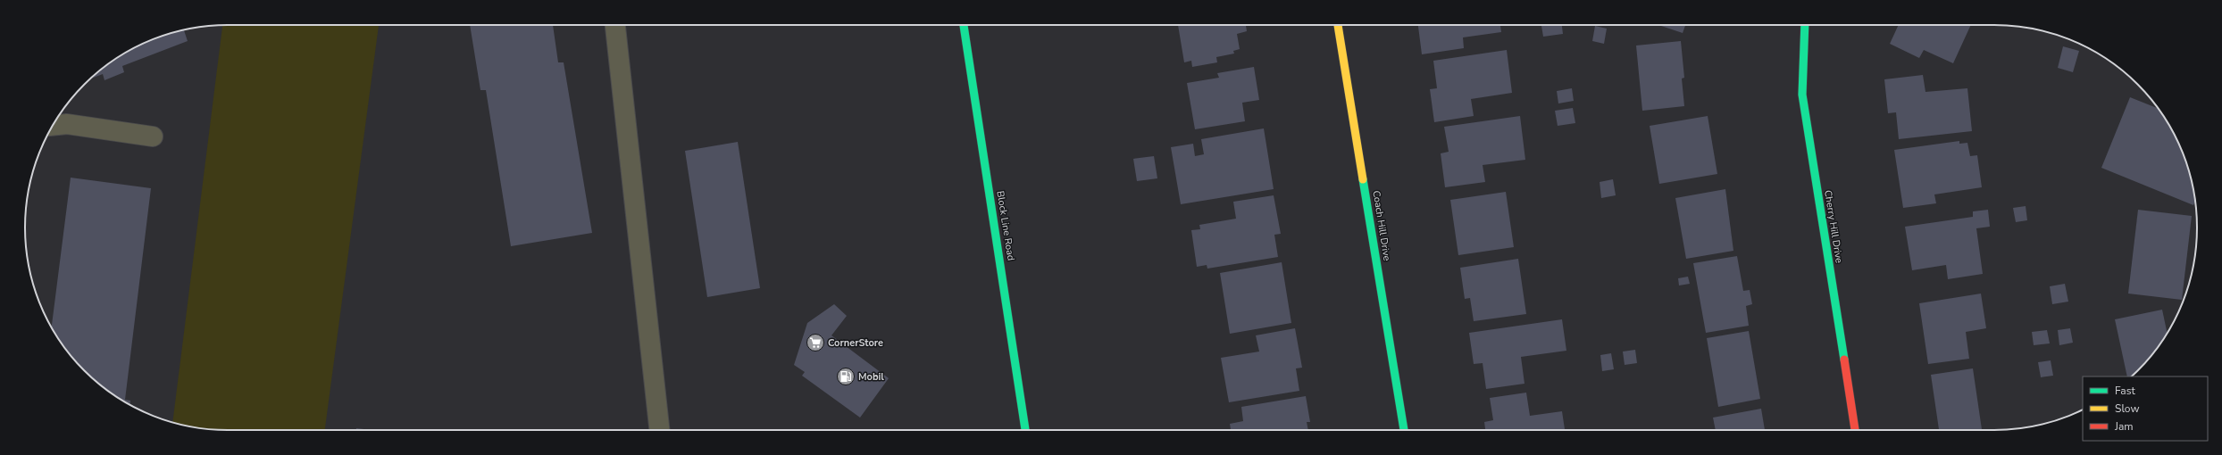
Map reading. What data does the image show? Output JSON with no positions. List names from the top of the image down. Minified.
{"streets":{"street":["Block Line Road","Coach Hill Drive","Cherry Hill Drive"]},"places":{"supermarket":["CornerStore"],"fuel station":["Mobil"]},"legend":["Fast","Slow","Jam"]}
